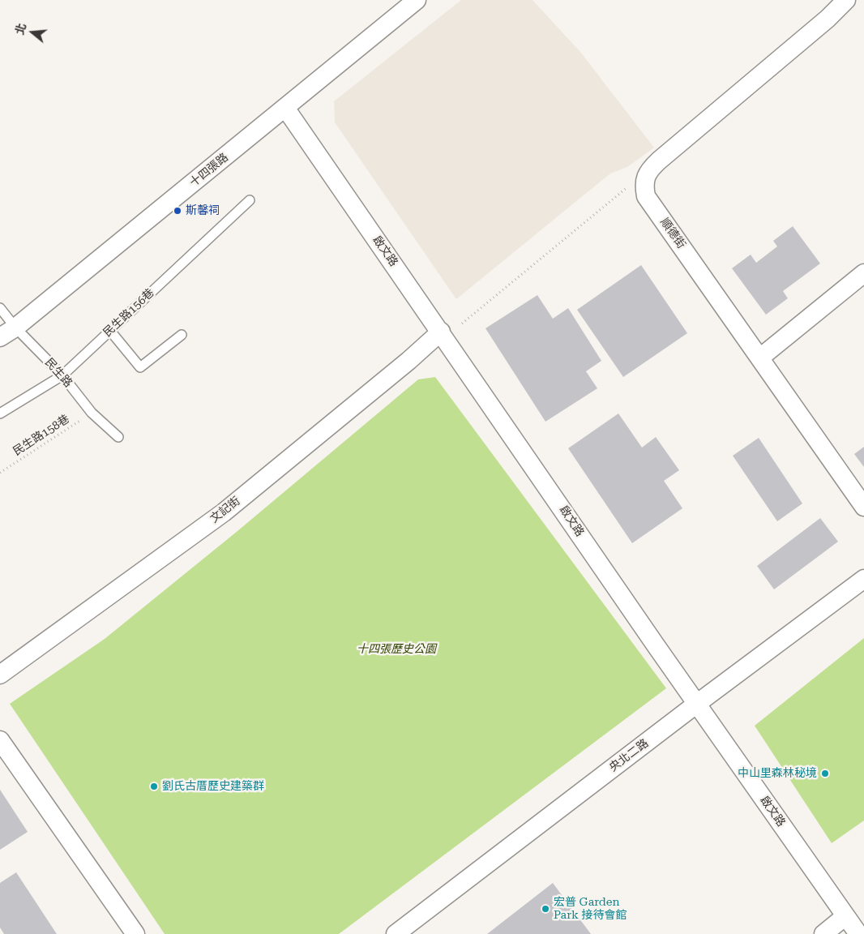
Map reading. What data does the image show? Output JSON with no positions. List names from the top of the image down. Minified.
{"streets":{"street":["十四張路","順德街","啟文路","文記街","央北二路"],"lane":["民生路156巷","民生路"],"path":["民生路158巷"]},"crossings":[["十四張路","啟文路"],["十四張路","民生路"],["啟文路","文記街"],["啟文路","央北二路"],["民生路156巷","民生路"],["民生路","民生路158巷"]],"parks":["十四張歷史公園"],"places":["斯馨祠","中山里森林秘境","劉氏古厝歷史建築群","宏普 Garden Park 接待會館"],"north":"left"}
